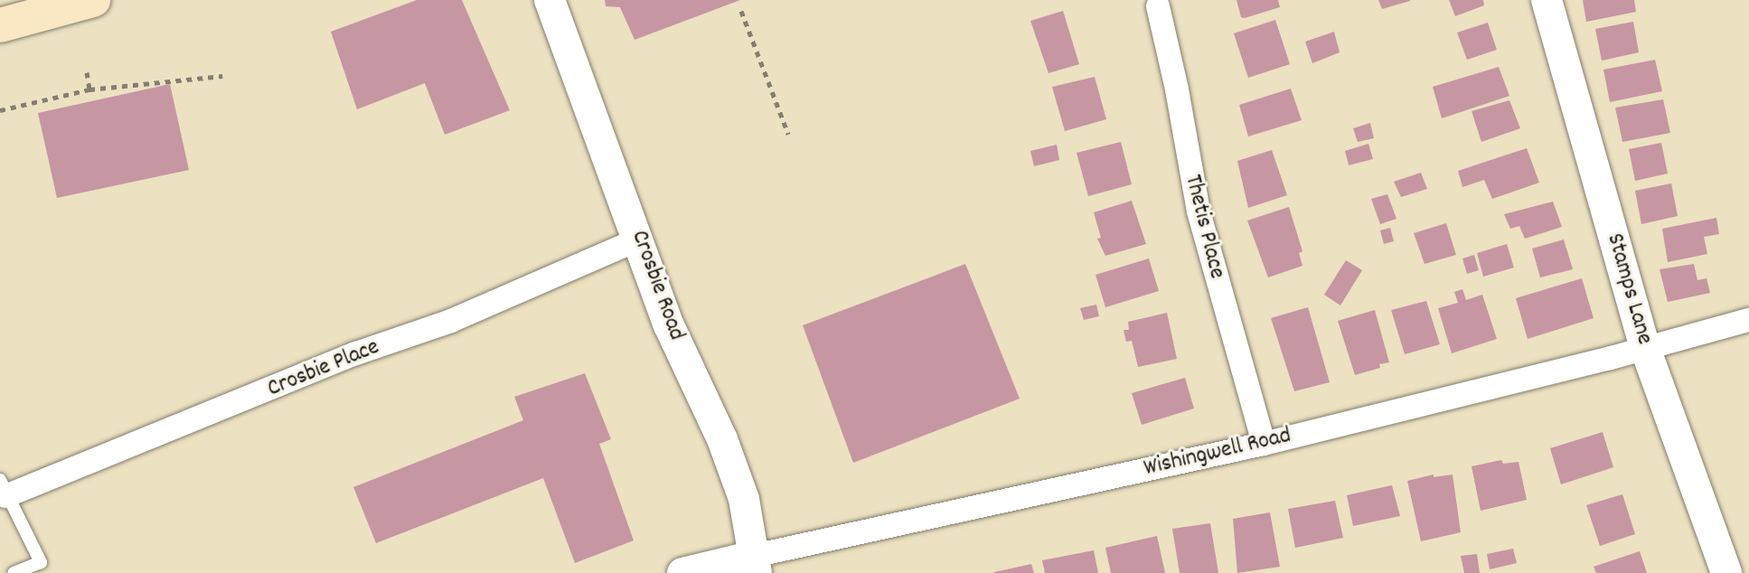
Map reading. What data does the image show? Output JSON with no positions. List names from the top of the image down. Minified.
{"streets":{"street":["Thetis Place","Crosbie Road","Stamps Lane","Crosbie Place","Wishingwell Road"]},"crossings":[["Thetis Place","Wishingwell Road"],["Crosbie Road","Crosbie Place"],["Crosbie Road","Wishingwell Road"],["Stamps Lane","Wishingwell Road"]]}
